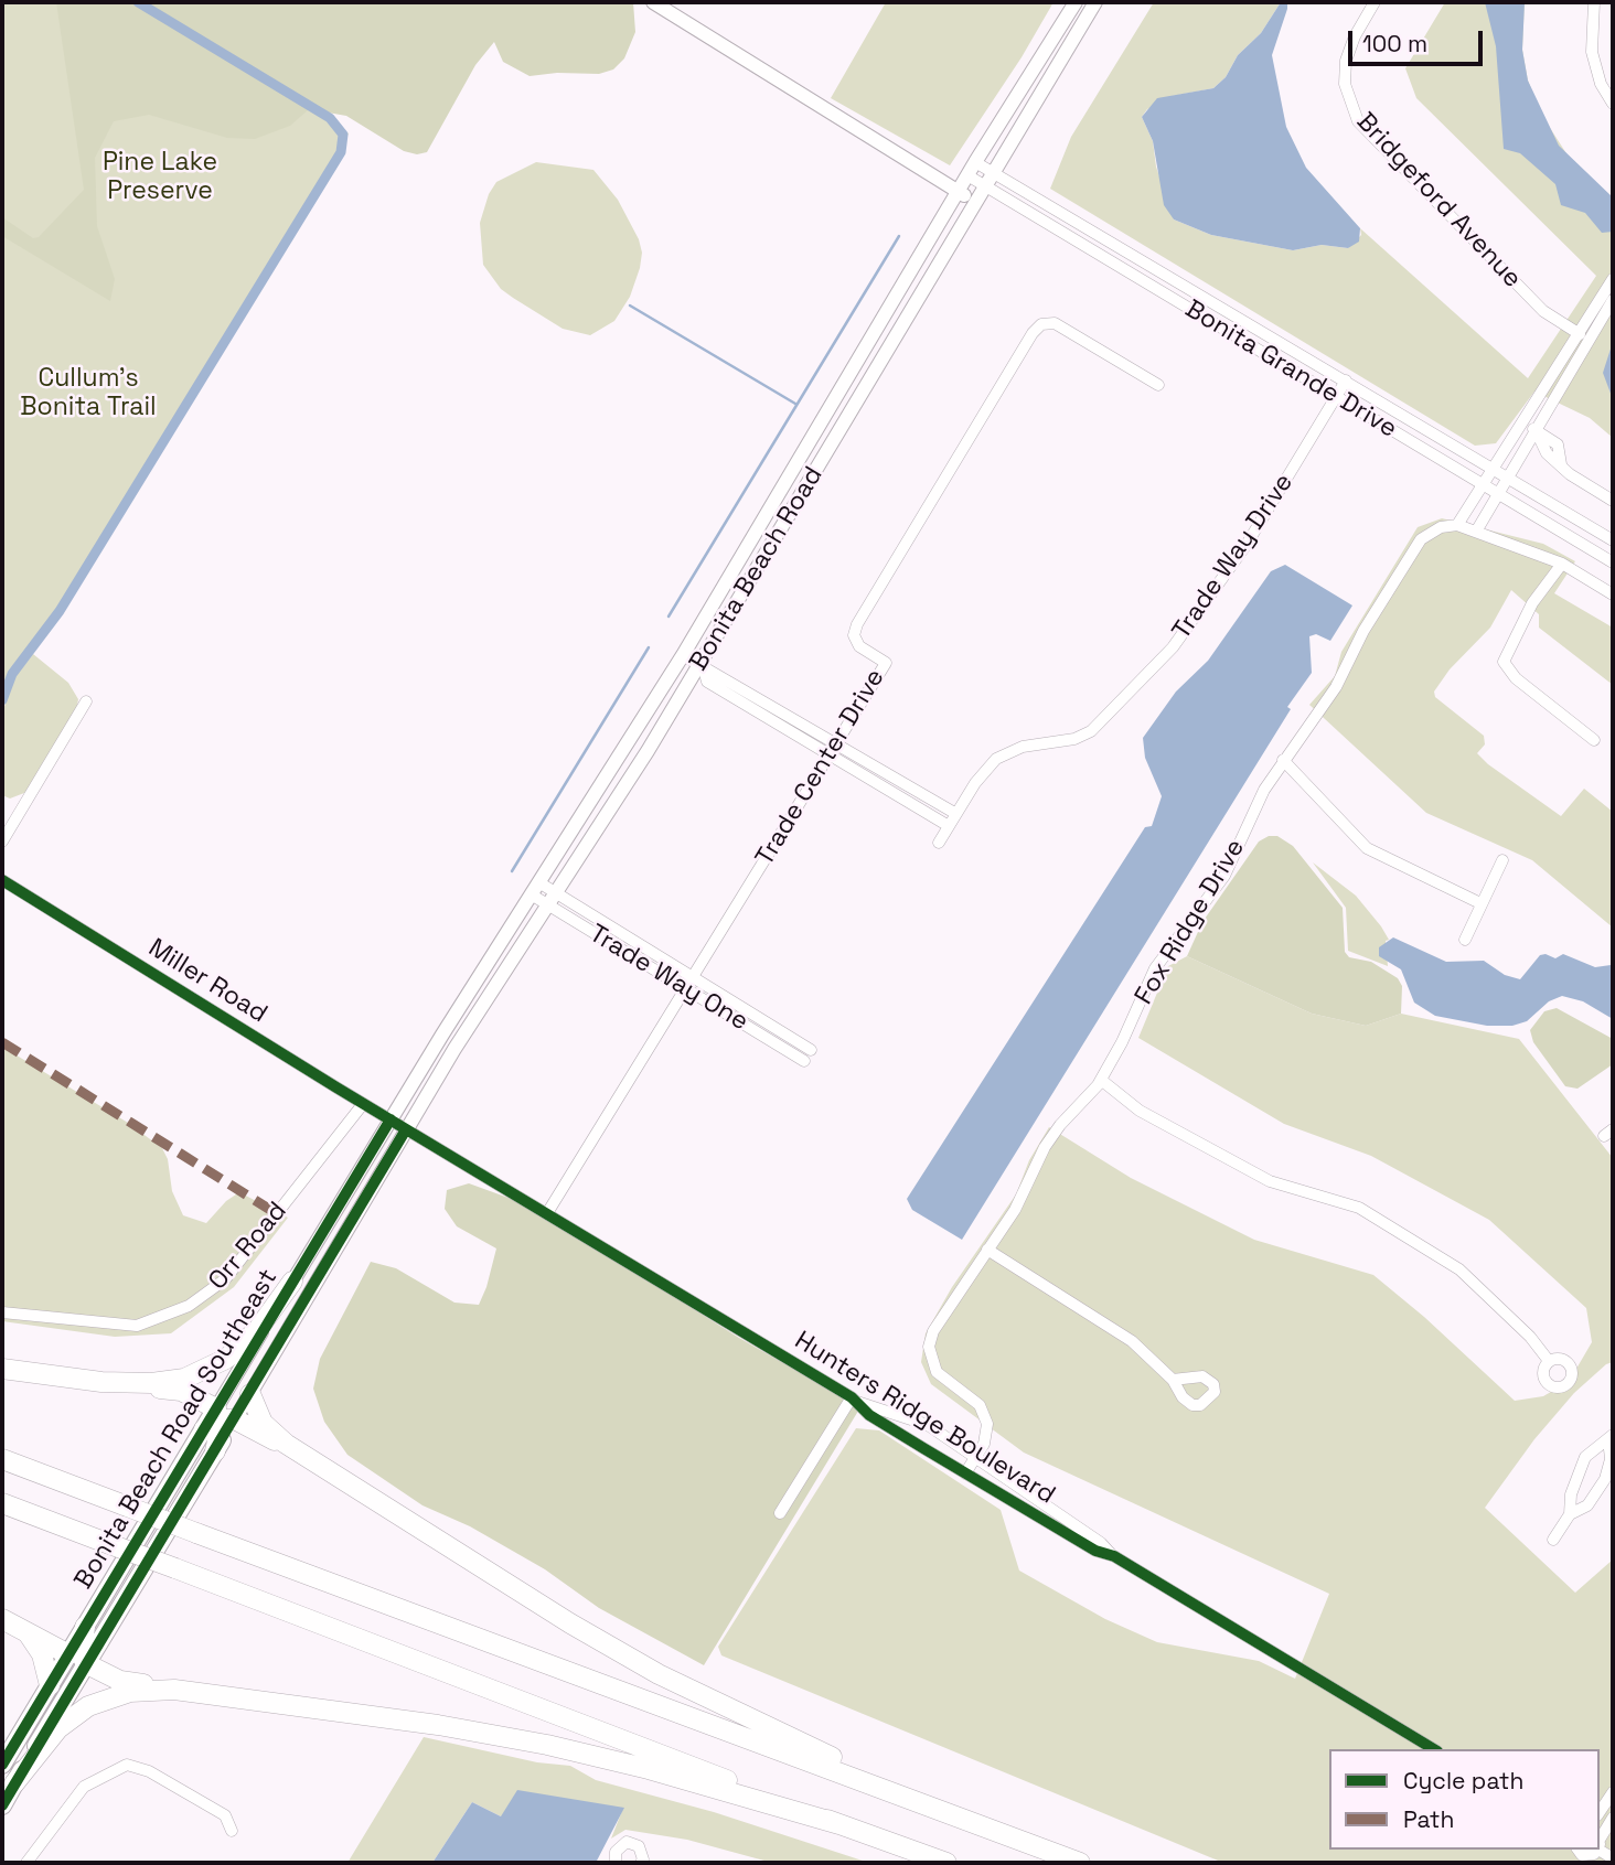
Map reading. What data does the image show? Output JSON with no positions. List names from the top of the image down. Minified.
{"streets":{"main road":["Bonita Beach Road Southeast"],"street":["Bridgeford Avenue","Bonita Grande Drive","Trade Way Drive","Bonita Beach Road","Trade Center Drive","Fox Ridge Drive","Trade Way One","Miller Road","Orr Road","Hunters Ridge Boulevard"]},"crossings":[["Bonita Grande Drive","Trade Way Drive"],["Bonita Grande Drive","Bonita Beach Road"],["Bonita Beach Road","Trade Way One"],["Bonita Beach Road","Miller Road"],["Bonita Beach Road","Hunters Ridge Boulevard"],["Bonita Beach Road","Bonita Beach Road Southeast"],["Trade Center Drive","Trade Way One"],["Trade Center Drive","Hunters Ridge Boulevard"],["Fox Ridge Drive","Hunters Ridge Boulevard"],["Miller Road","Orr Road"],["Miller Road","Hunters Ridge Boulevard"],["Miller Road","Bonita Beach Road Southeast"],["Hunters Ridge Boulevard","Bonita Beach Road Southeast"]],"parks":["Pine Lake Preserve","Cullum's Bonita Trail"],"legend":["Cycle path","Path"],"scale_bar":"100 m"}
